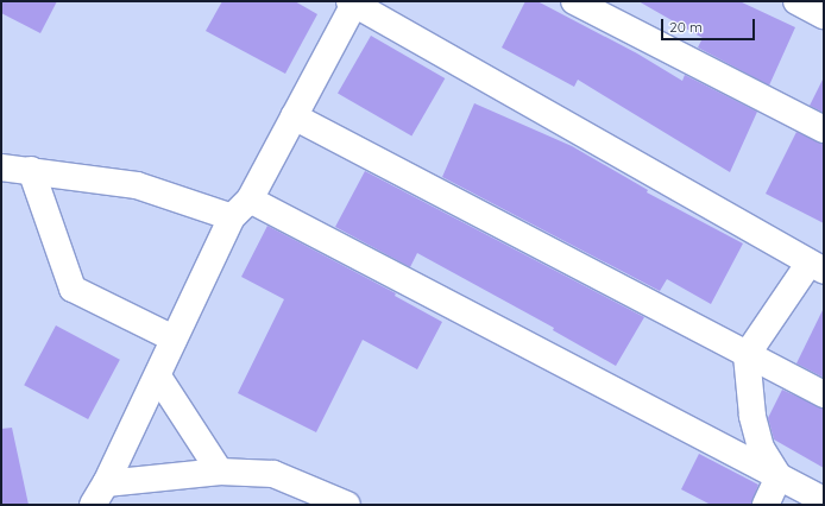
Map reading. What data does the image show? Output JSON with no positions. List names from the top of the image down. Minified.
{"scale_bar":"20 m"}
